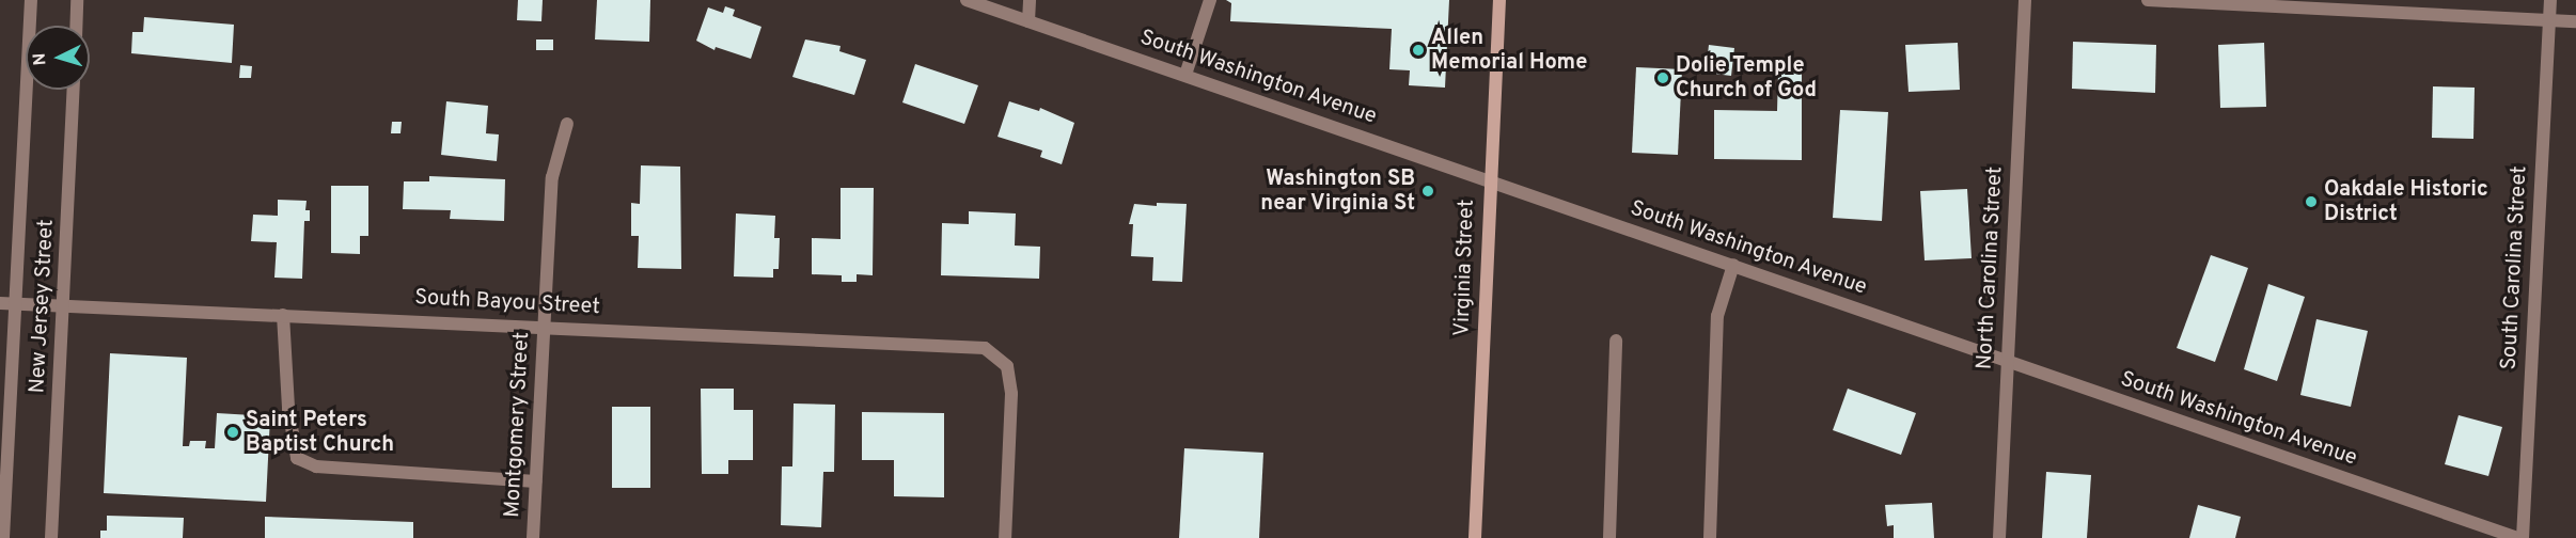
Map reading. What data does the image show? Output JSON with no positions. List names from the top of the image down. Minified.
{"streets":{"street":["South Washington Avenue","Virginia Street","North Carolina Street","South Carolina Street","South Bayou Street","New Jersey Street","Montgomery Street"]},"crossings":[["South Washington Avenue","Virginia Street"],["South Washington Avenue","North Carolina Street"],["South Bayou Street","New Jersey Street"],["South Bayou Street","Montgomery Street"]],"places":["Allen Memorial Home","Dolie Temple Church of God","Washington SB near Virginia St","Oakdale Historic District","Saint Peters Baptist Church"],"north":"left"}
